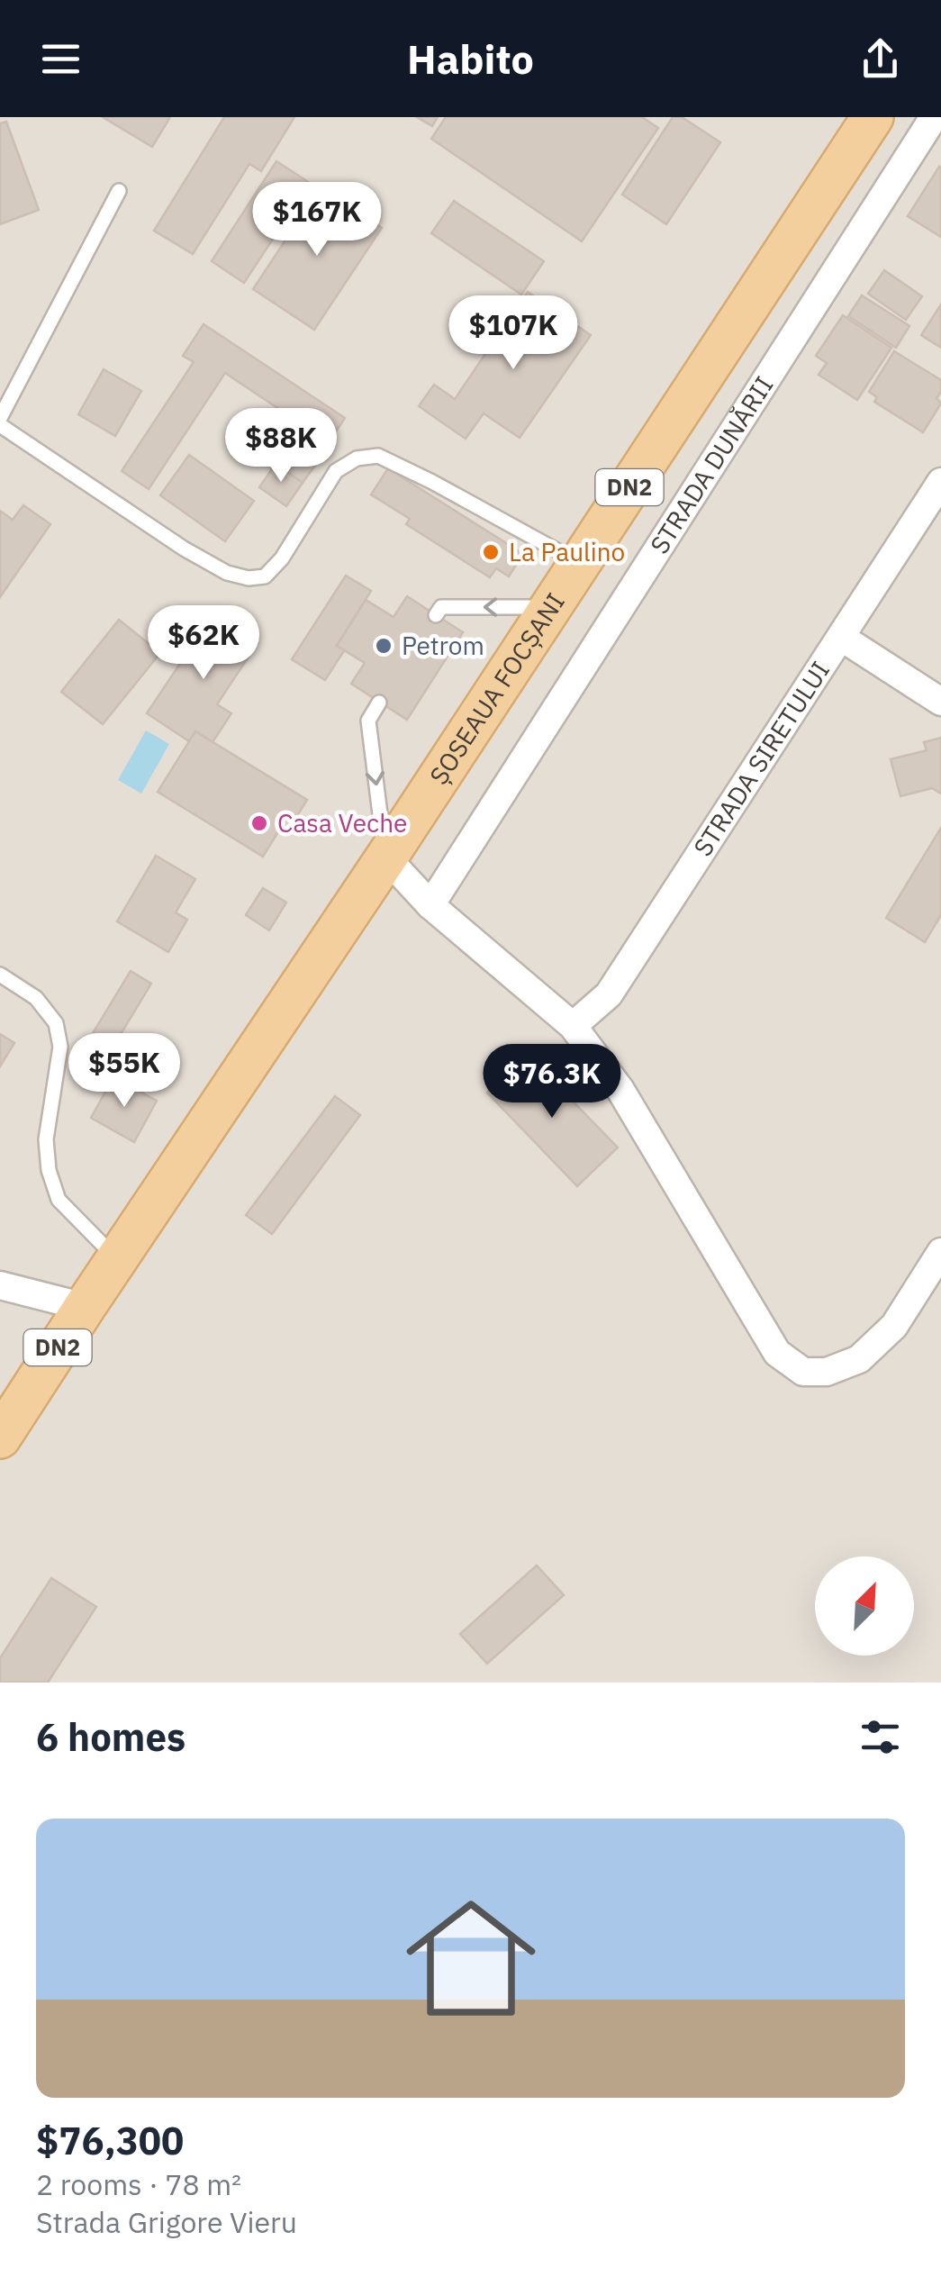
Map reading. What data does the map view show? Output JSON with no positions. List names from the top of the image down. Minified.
{"streets":{"main road":["DN2","ȘOSEAUA FOCȘANI"],"street":["STRADA DUNĂRII","STRADA SIRETULUI"]},"places":["La Paulino","Petrom","Casa Veche"],"north":"top right","page":{"header":"Habito","price":["$167K","$107K","$88K","$62K","$55K","$76.3K"],"heading":"6 homes","list":[{"name":"$76,300","note":"2 rooms · 78 m² · Strada Grigore Vieru"}]}}
